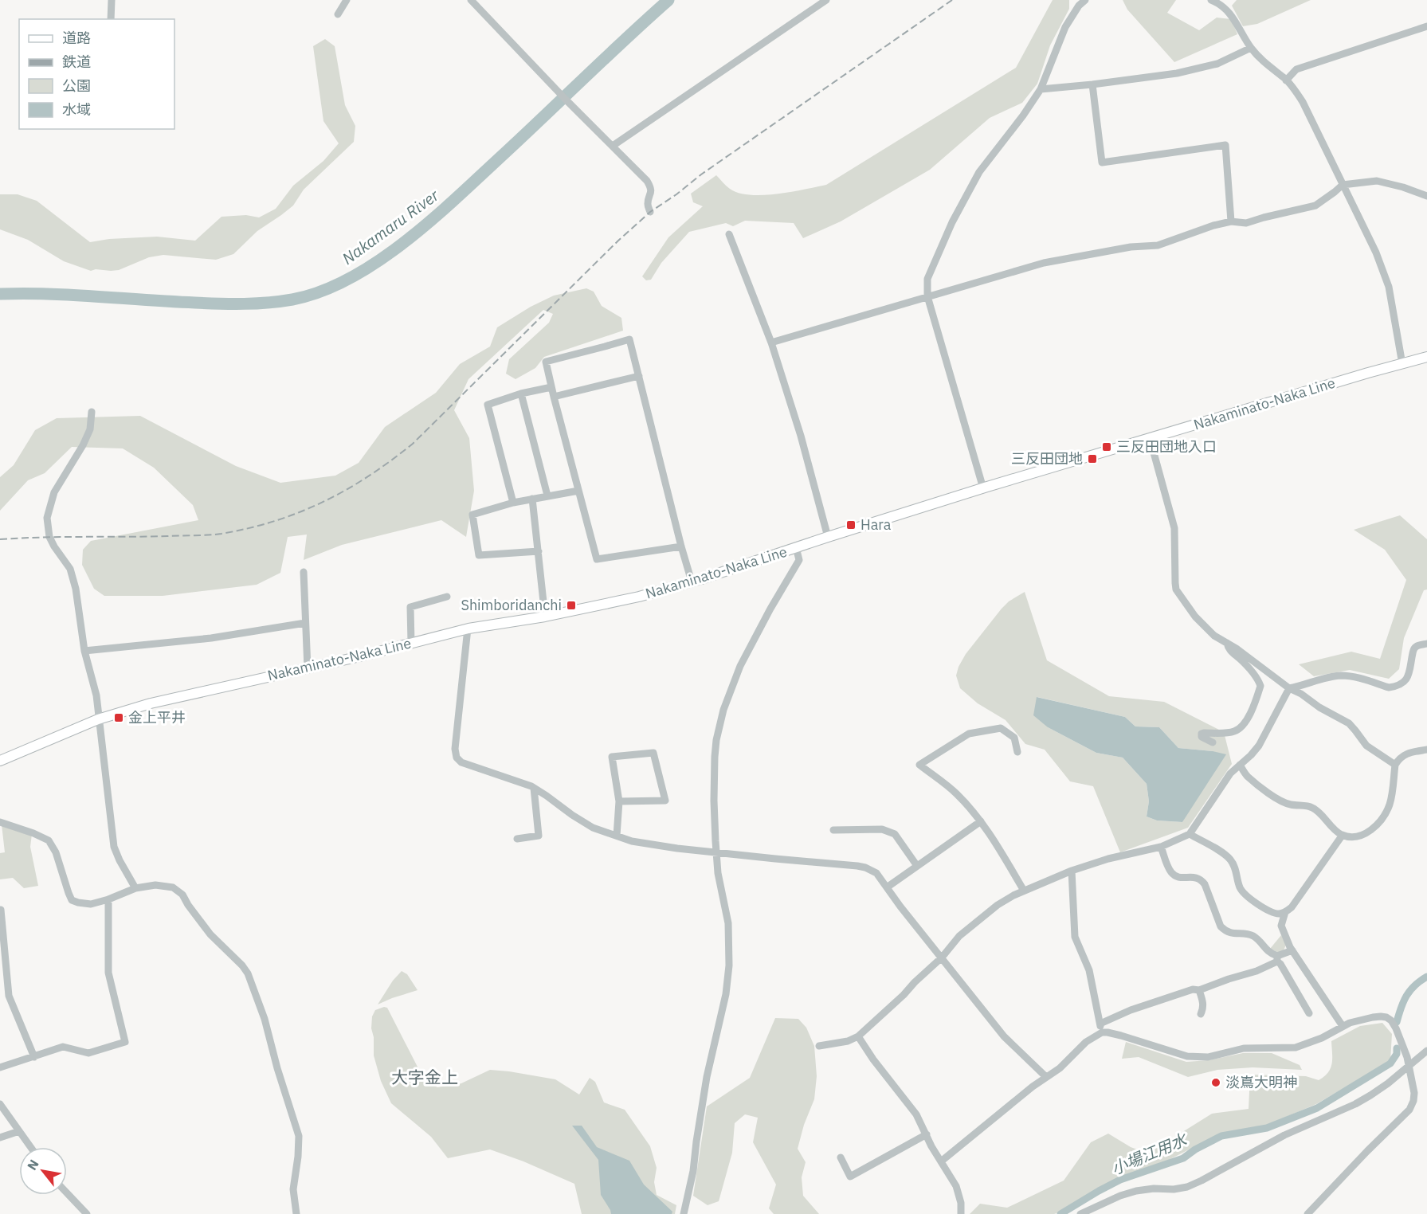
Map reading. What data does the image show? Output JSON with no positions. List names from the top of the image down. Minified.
{"streets":{"main road":["Nakaminato-Naka Line"]},"districts":["大字金上"],"water":["Nakamaru River","小場江用水"],"places":{"transit":["三反田団地入口","三反田団地","Hara","Shimboridanchi","金上平井"],"other":["淡嶌大明神"]},"legend":["道路","鉄道","公園","水域"],"north":"top left"}
